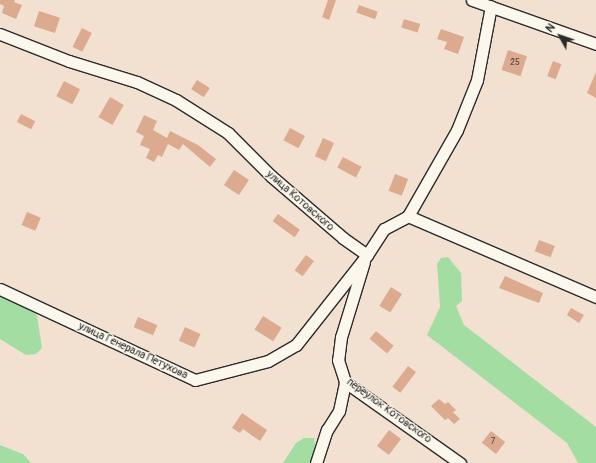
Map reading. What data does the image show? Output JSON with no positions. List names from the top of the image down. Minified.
{"streets":{"street":["улица Котовского","улица Генерала Петухова","переулок Котовского"]},"crossings":[["улица Котовского","улица Генерала Петухова"],["улица Котовского","переулок Котовского"],["улица Генерала Петухова","переулок Котовского"]],"house_numbers":["25","7"],"north":"top left"}
